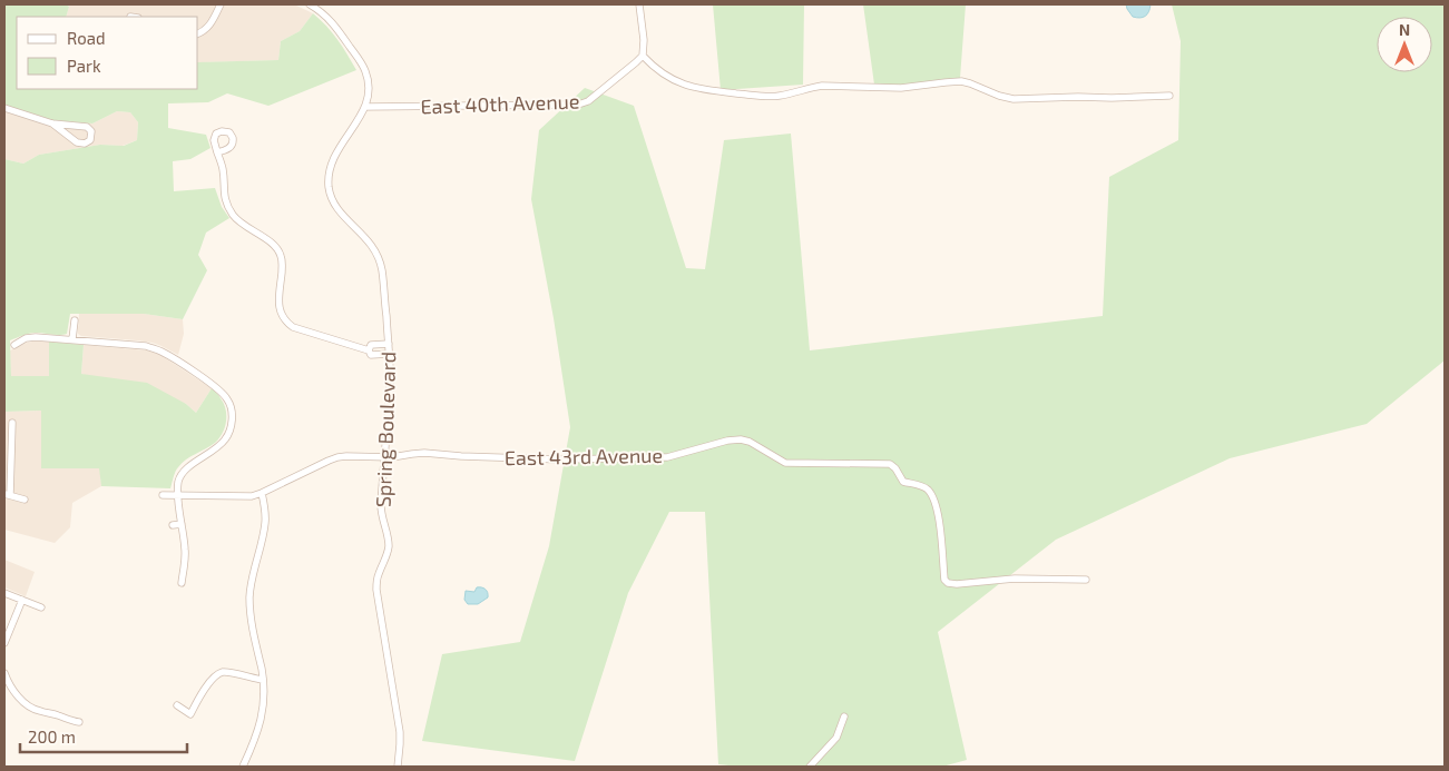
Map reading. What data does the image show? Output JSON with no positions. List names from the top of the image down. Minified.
{"streets":{"street":["East 40th Avenue","Spring Boulevard","East 43rd Avenue"]},"crossings":[["East 40th Avenue","Spring Boulevard"],["Spring Boulevard","East 43rd Avenue"]],"legend":["Road","Park"],"scale_bar":"200 m","north":"top"}
